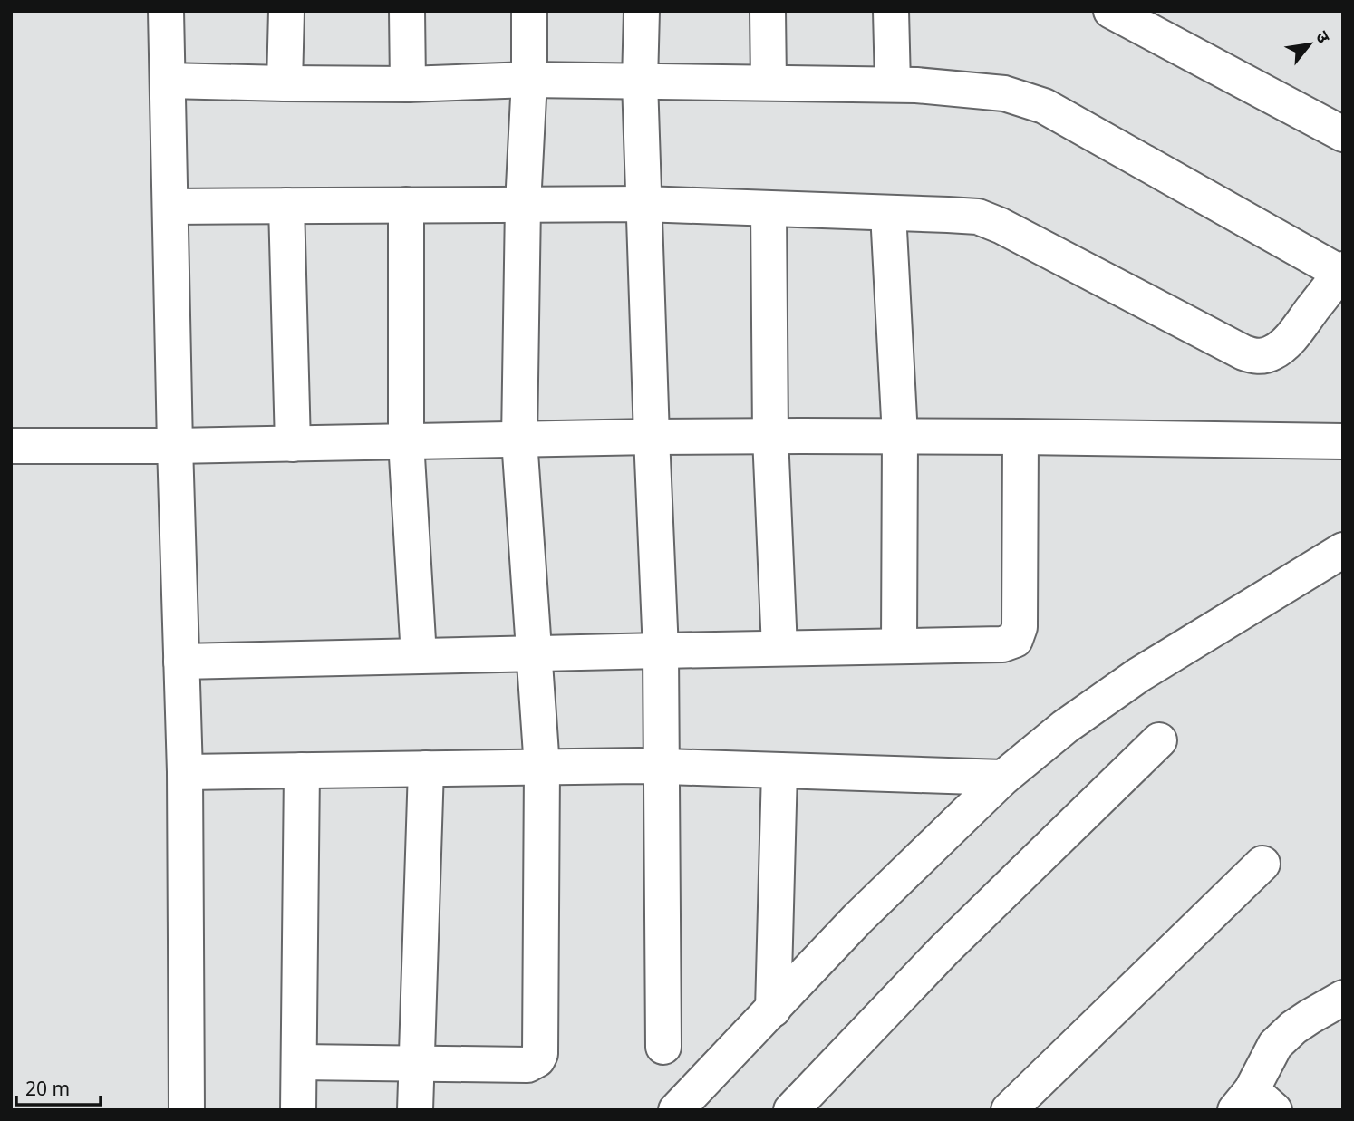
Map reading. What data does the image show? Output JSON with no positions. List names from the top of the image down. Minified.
{"scale_bar":"20 m","north":"top right"}
